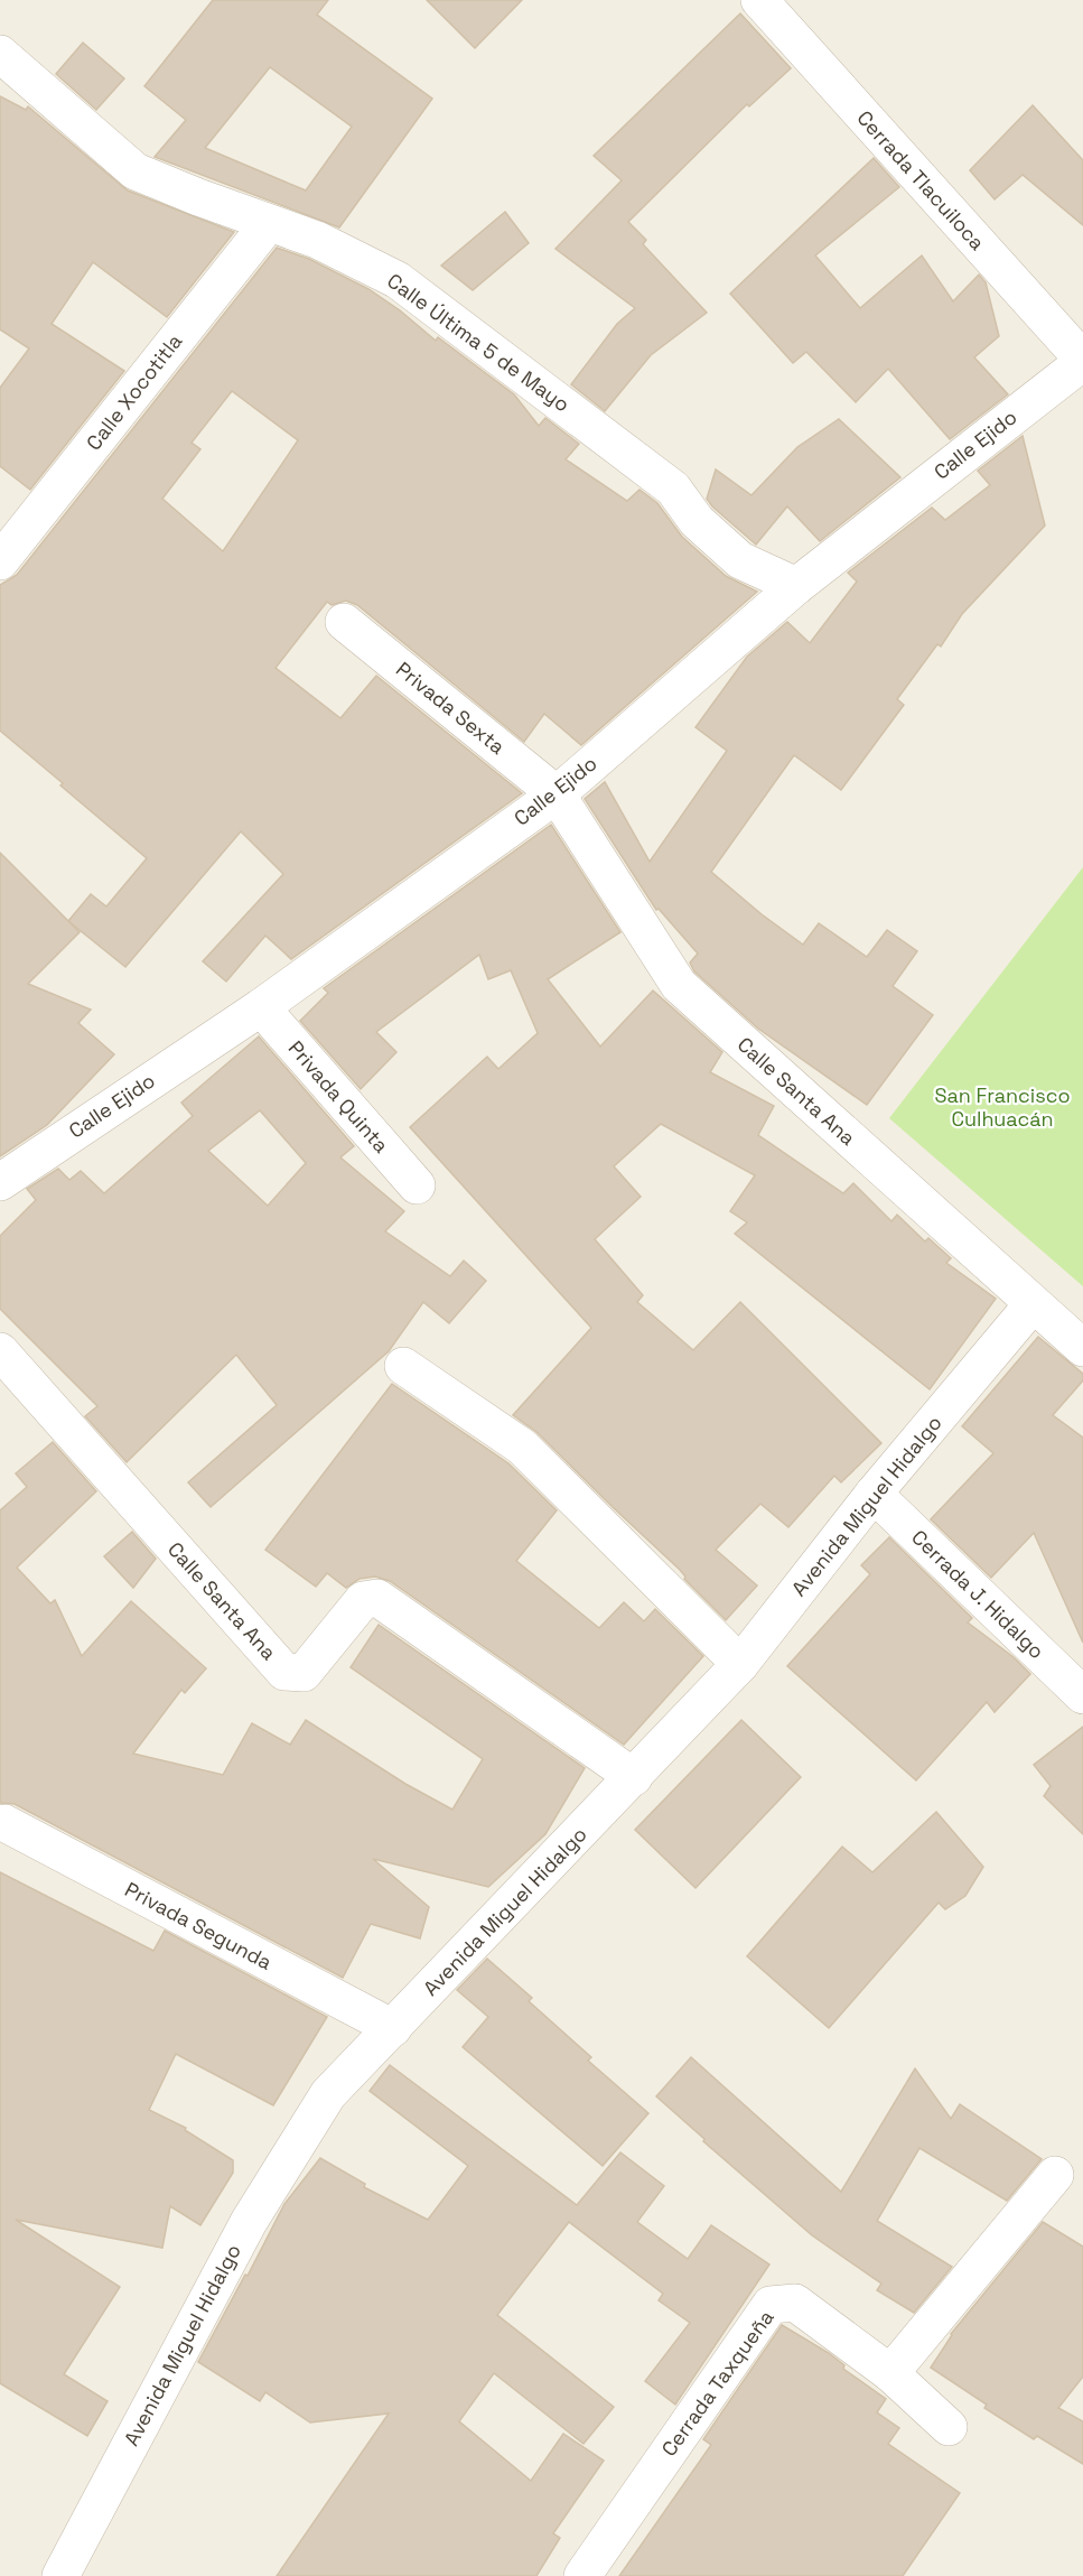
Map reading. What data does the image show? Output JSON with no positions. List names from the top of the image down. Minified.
{"streets":{"street":["Cerrada Tlacuiloca","Calle Última 5 de Mayo","Calle Xocotitla","Calle Ejido","Privada Sexta","Calle Santa Ana","Privada Quinta","Avenida Miguel Hidalgo","Cerrada J. Hidalgo","Privada Segunda","Cerrada Taxqueña"]},"crossings":[["Cerrada Tlacuiloca","Calle Ejido"],["Calle Última 5 de Mayo","Calle Xocotitla"],["Calle Última 5 de Mayo","Calle Ejido"],["Calle Ejido","Privada Sexta"],["Calle Ejido","Calle Santa Ana"],["Calle Ejido","Privada Quinta"],["Privada Sexta","Calle Santa Ana"],["Calle Santa Ana","Avenida Miguel Hidalgo"],["Avenida Miguel Hidalgo","Cerrada J. Hidalgo"],["Avenida Miguel Hidalgo","Privada Segunda"]],"parks":["San Francisco Culhuacán"]}
